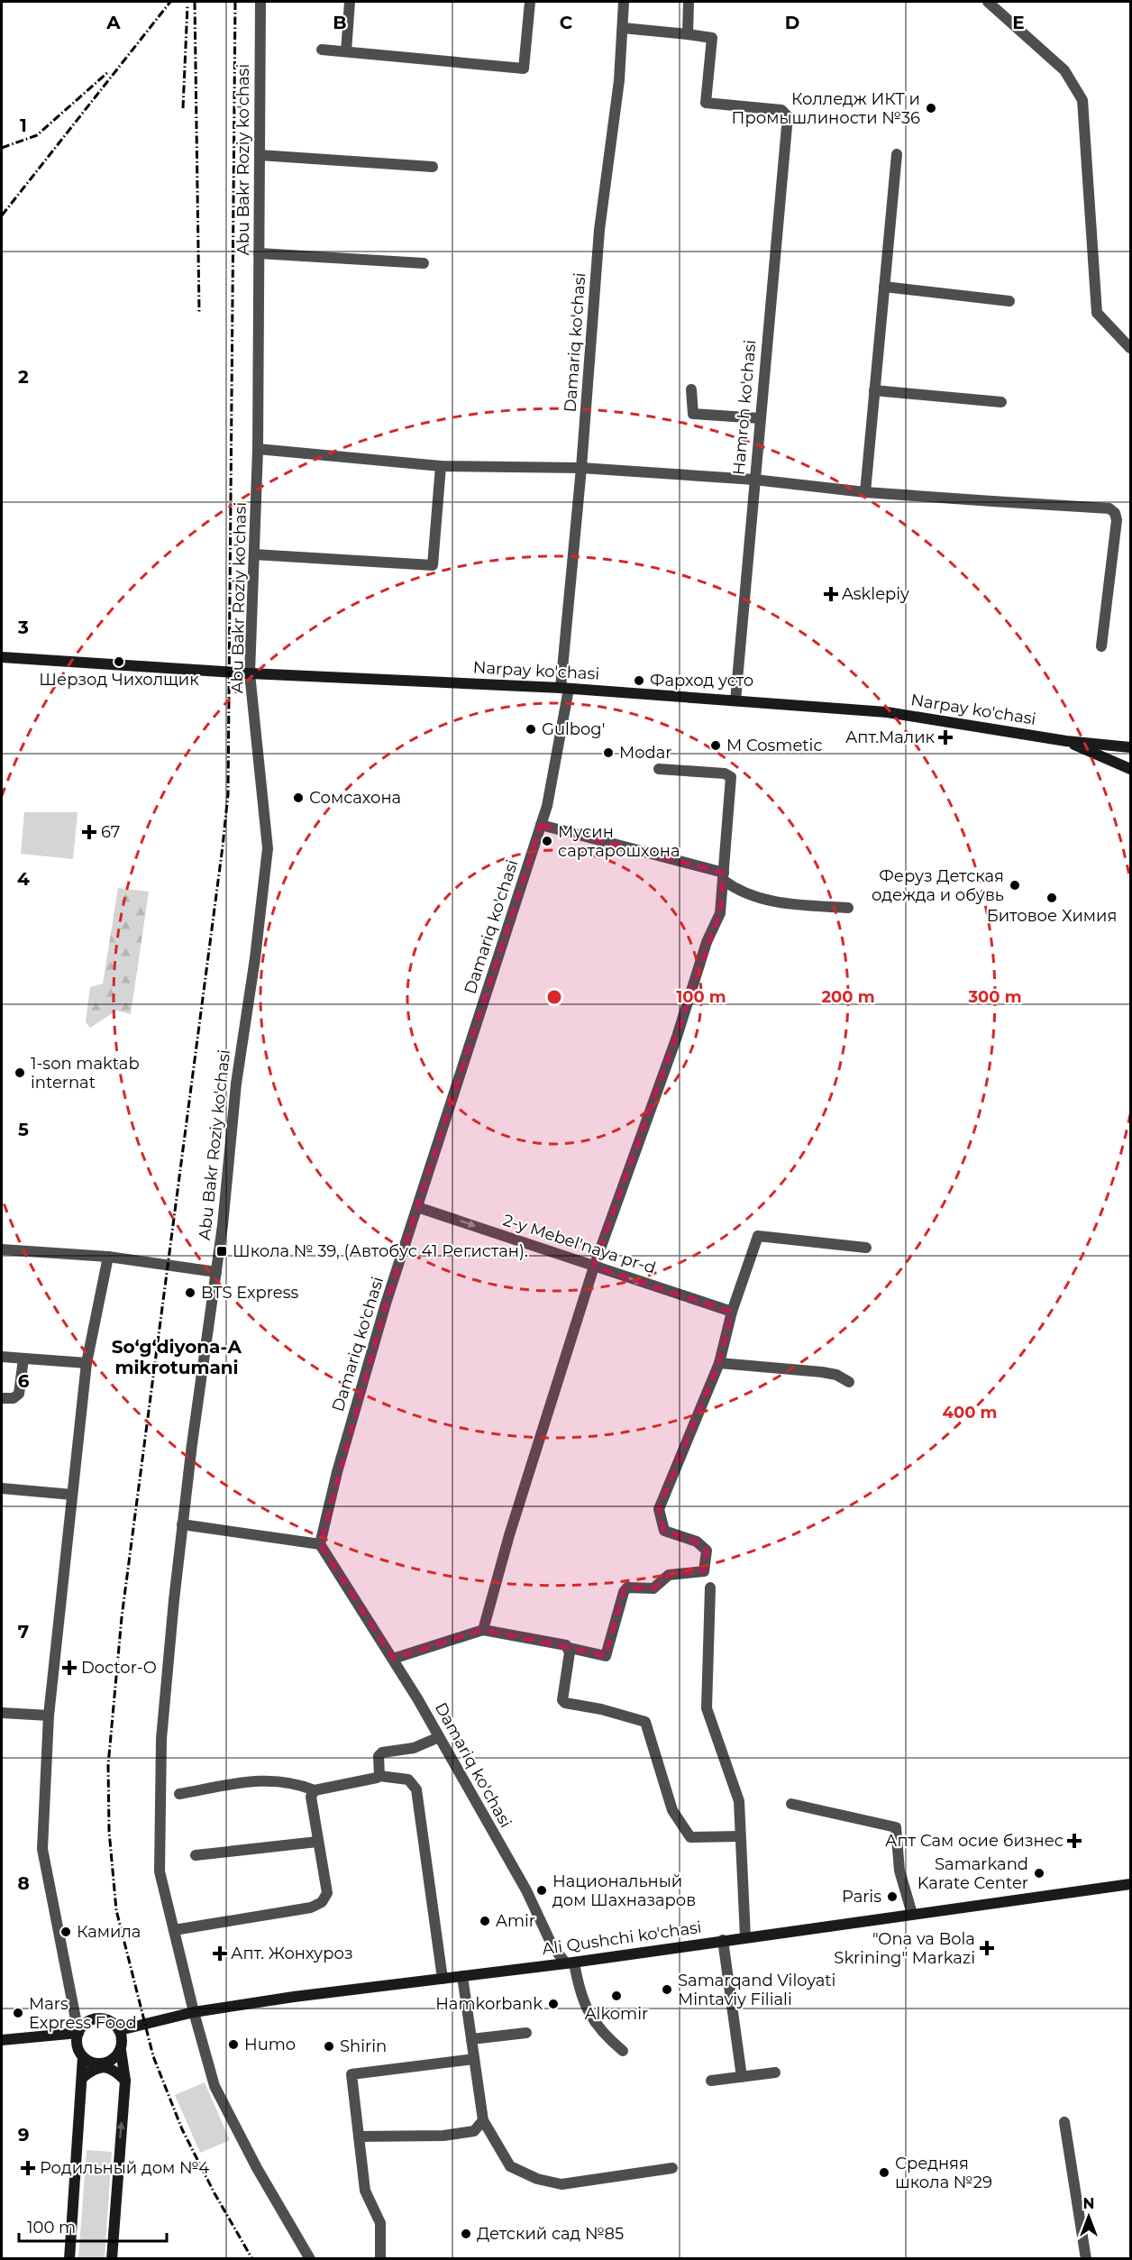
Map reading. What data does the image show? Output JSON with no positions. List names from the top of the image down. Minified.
{"streets":{"main road":["Narpay ko'chasi","Ali Qushchi ko'chasi"],"street":["Abu Bakr Roziy ko'chasi","Damariq ko'chasi","Hamroh ko'chasi","2-y Mebel'naya pr-d"]},"crossings":[["Abu Bakr Roziy ko'chasi","Narpay ko'chasi"],["Abu Bakr Roziy ko'chasi","Ali Qushchi ko'chasi"],["Damariq ko'chasi","Narpay ko'chasi"],["Damariq ko'chasi","2-y Mebel'naya pr-d"],["Damariq ko'chasi","Ali Qushchi ko'chasi"],["Hamroh ko'chasi","Narpay ko'chasi"]],"one_way":["2-y Mebel'naya pr-d"],"districts":["So‘g‘diyona-А mikrotumani"],"places":{"other":["Колледж ИКТ и Промышлиности №36","Шерзод Чихолщик","Фарход усто","Gulbog'","M Cosmetic","Modar","Сомсахона","Мусин сартарошхона","Феруз Детская одежда и обувь","Битовое Химия","1-son maktab internat","BTS Express","Samarkand Karate Center","Национальный дом Шахназаров","Paris","Amir","Камила","Samarqand Viloyati Mintaviy Filiali","Alkomir","Hamkorbank","Mars Express Food","Humo","Shirin","Средняя школа №29","Детский сад №85"],"health":["Asklepiy","Апт.Малик","67","Doctor-O","Апт Сам осие бизнес","\"Ona va Bola Skrining\" Markazi","Апт. Жонхуроз","Родильный дом №4"],"transit":["Школа № 39, (Автобус 41 Регистан)."]},"scale_bar":"100 m","north":"top","grid":{"columns":["A","B","C","D","E"],"rows":["1","2","3","4","5","6","7","8","9"]},"rings":["100 m","200 m","300 m","400 m"]}
